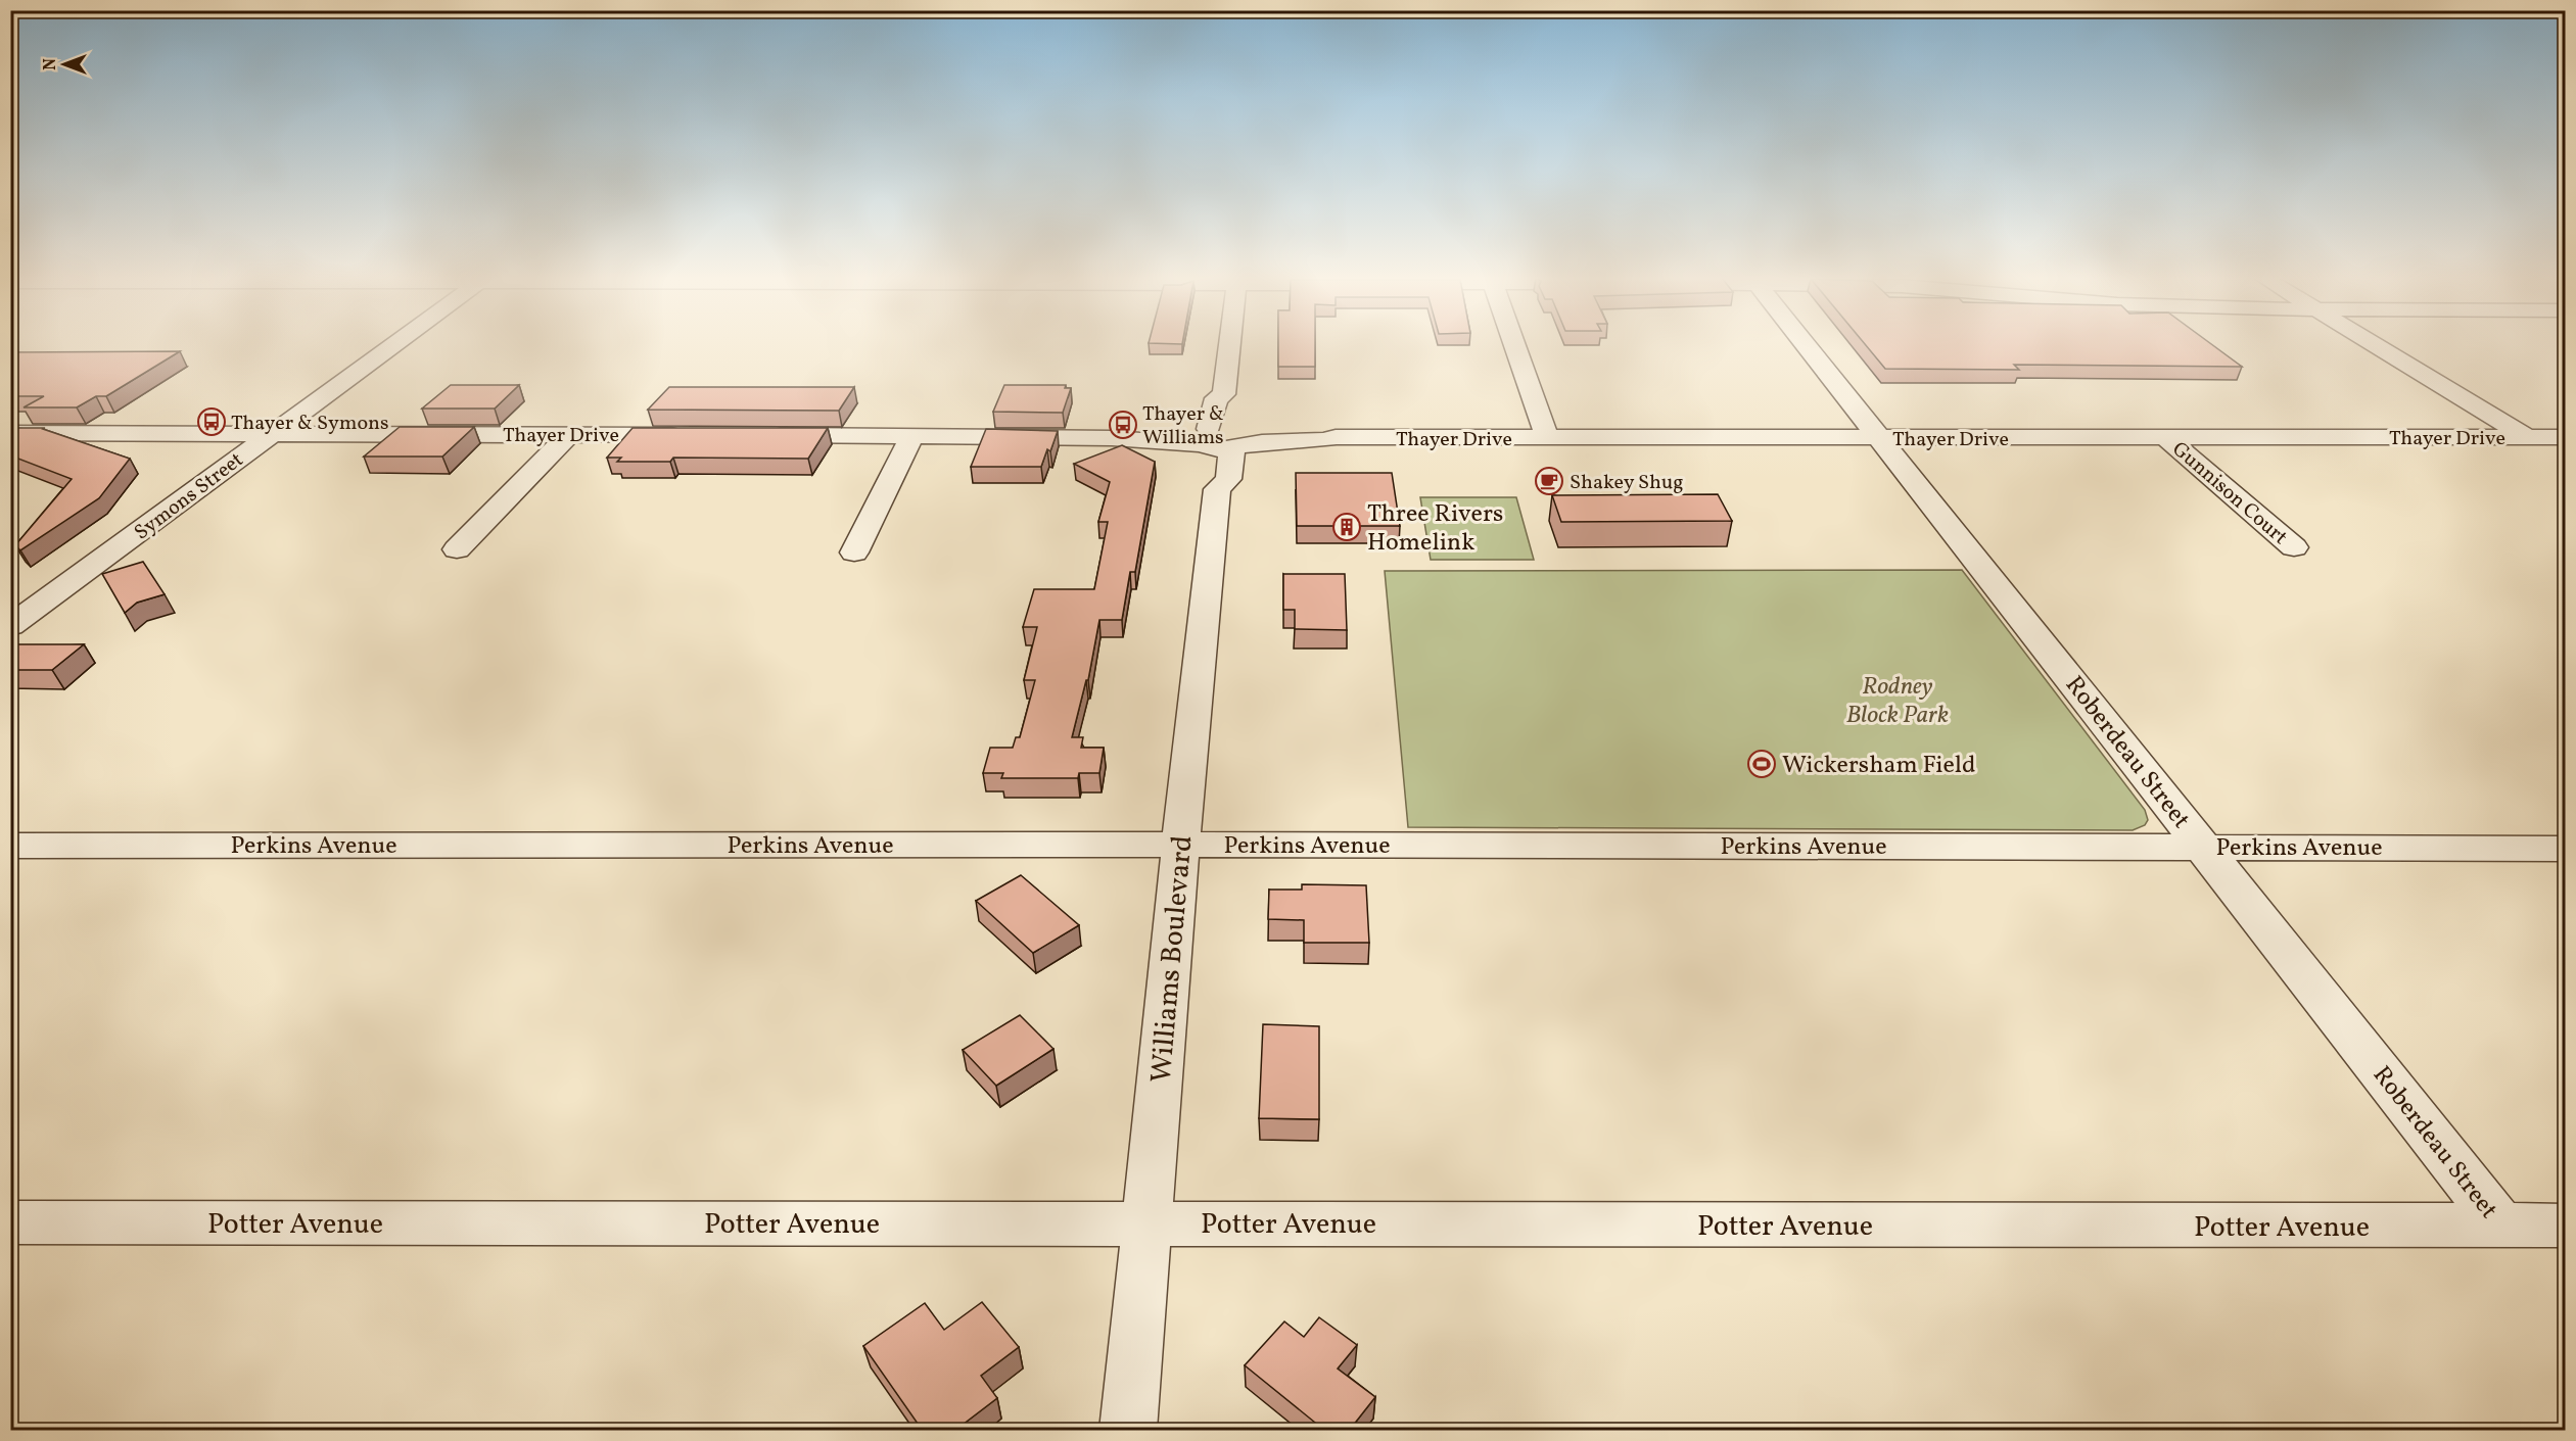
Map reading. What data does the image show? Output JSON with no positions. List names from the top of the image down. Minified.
{"streets":{"street":["Thayer Drive","Gunnison Court","Symons Street","Roberdeau Street","Perkins Avenue","Williams Boulevard","Potter Avenue"]},"crossings":[["Thayer Drive","Gunnison Court"],["Thayer Drive","Symons Street"],["Thayer Drive","Roberdeau Street"],["Thayer Drive","Williams Boulevard"],["Roberdeau Street","Perkins Avenue"],["Roberdeau Street","Potter Avenue"],["Perkins Avenue","Williams Boulevard"],["Williams Boulevard","Potter Avenue"]],"parks":["Rodney Block Park"],"places":{"bus stop":["Thayer & Symons","Thayer & Williams"],"cafe":["Shakey Shug"],"building":["Three Rivers Homelink"],"sports":["Wickersham Field"]},"north":"left"}
